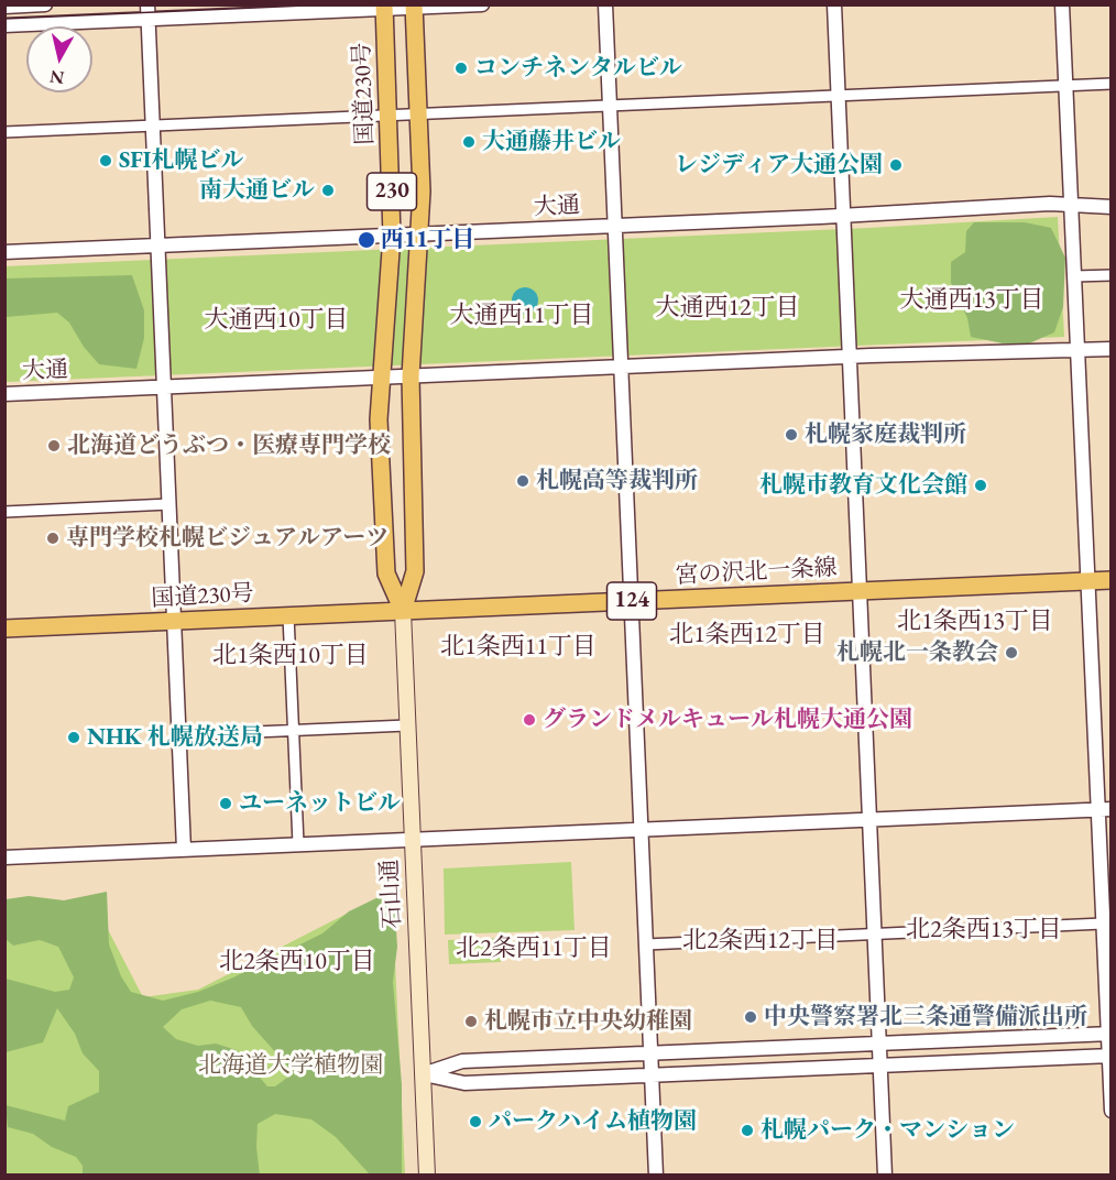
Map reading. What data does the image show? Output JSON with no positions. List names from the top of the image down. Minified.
{"streets":{"main road":["国道230号","230","宮の沢北一条線","124","石山通"],"street":["大通"]},"crossings":[["国道230号","230"],["国道230号","大通"],["国道230号","宮の沢北一条線"],["国道230号","石山通"],["230","大通"],["230","宮の沢北一条線"],["230","石山通"],["宮の沢北一条線","石山通"]],"districts":["大通西13丁目","大通西12丁目","大通西11丁目","大通西10丁目","北1条西13丁目","北1条西12丁目","北1条西11丁目","北1条西10丁目","北2条西13丁目","北2条西12丁目","北2条西11丁目","北2条西10丁目"],"parks":["北海道大学植物園"],"places":["コンチネンタルビル","大通藤井ビル","SFI札幌ビル","レジディア大通公園","南大通ビル","西11丁目","札幌家庭裁判所","北海道どうぶつ・医療専門学校","札幌高等裁判所","札幌市教育文化会館","専門学校札幌ビジュアルアーツ","札幌北一条教会","グランドメルキュール札幌大通公園","NHK 札幌放送局","ユーネットビル","中央警察署北三条通警備派出所","札幌市立中央幼稚園","パークハイム植物園","札幌パーク・マンション"],"north":"bottom"}
